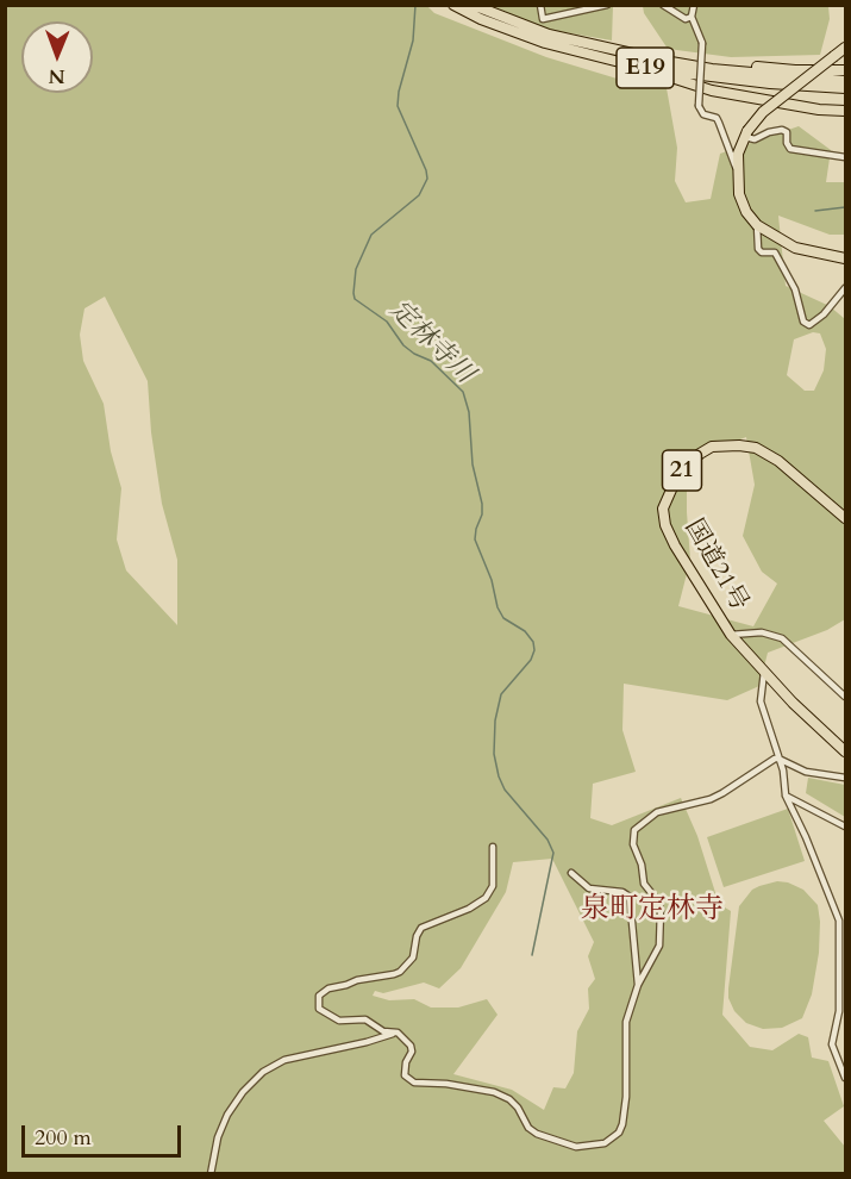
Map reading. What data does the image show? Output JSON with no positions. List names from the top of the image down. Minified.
{"streets":{"highway":["E19","21","国道21号"]},"districts":["泉町定林寺"],"water":["定林寺川"],"scale_bar":"200 m","north":"bottom"}
